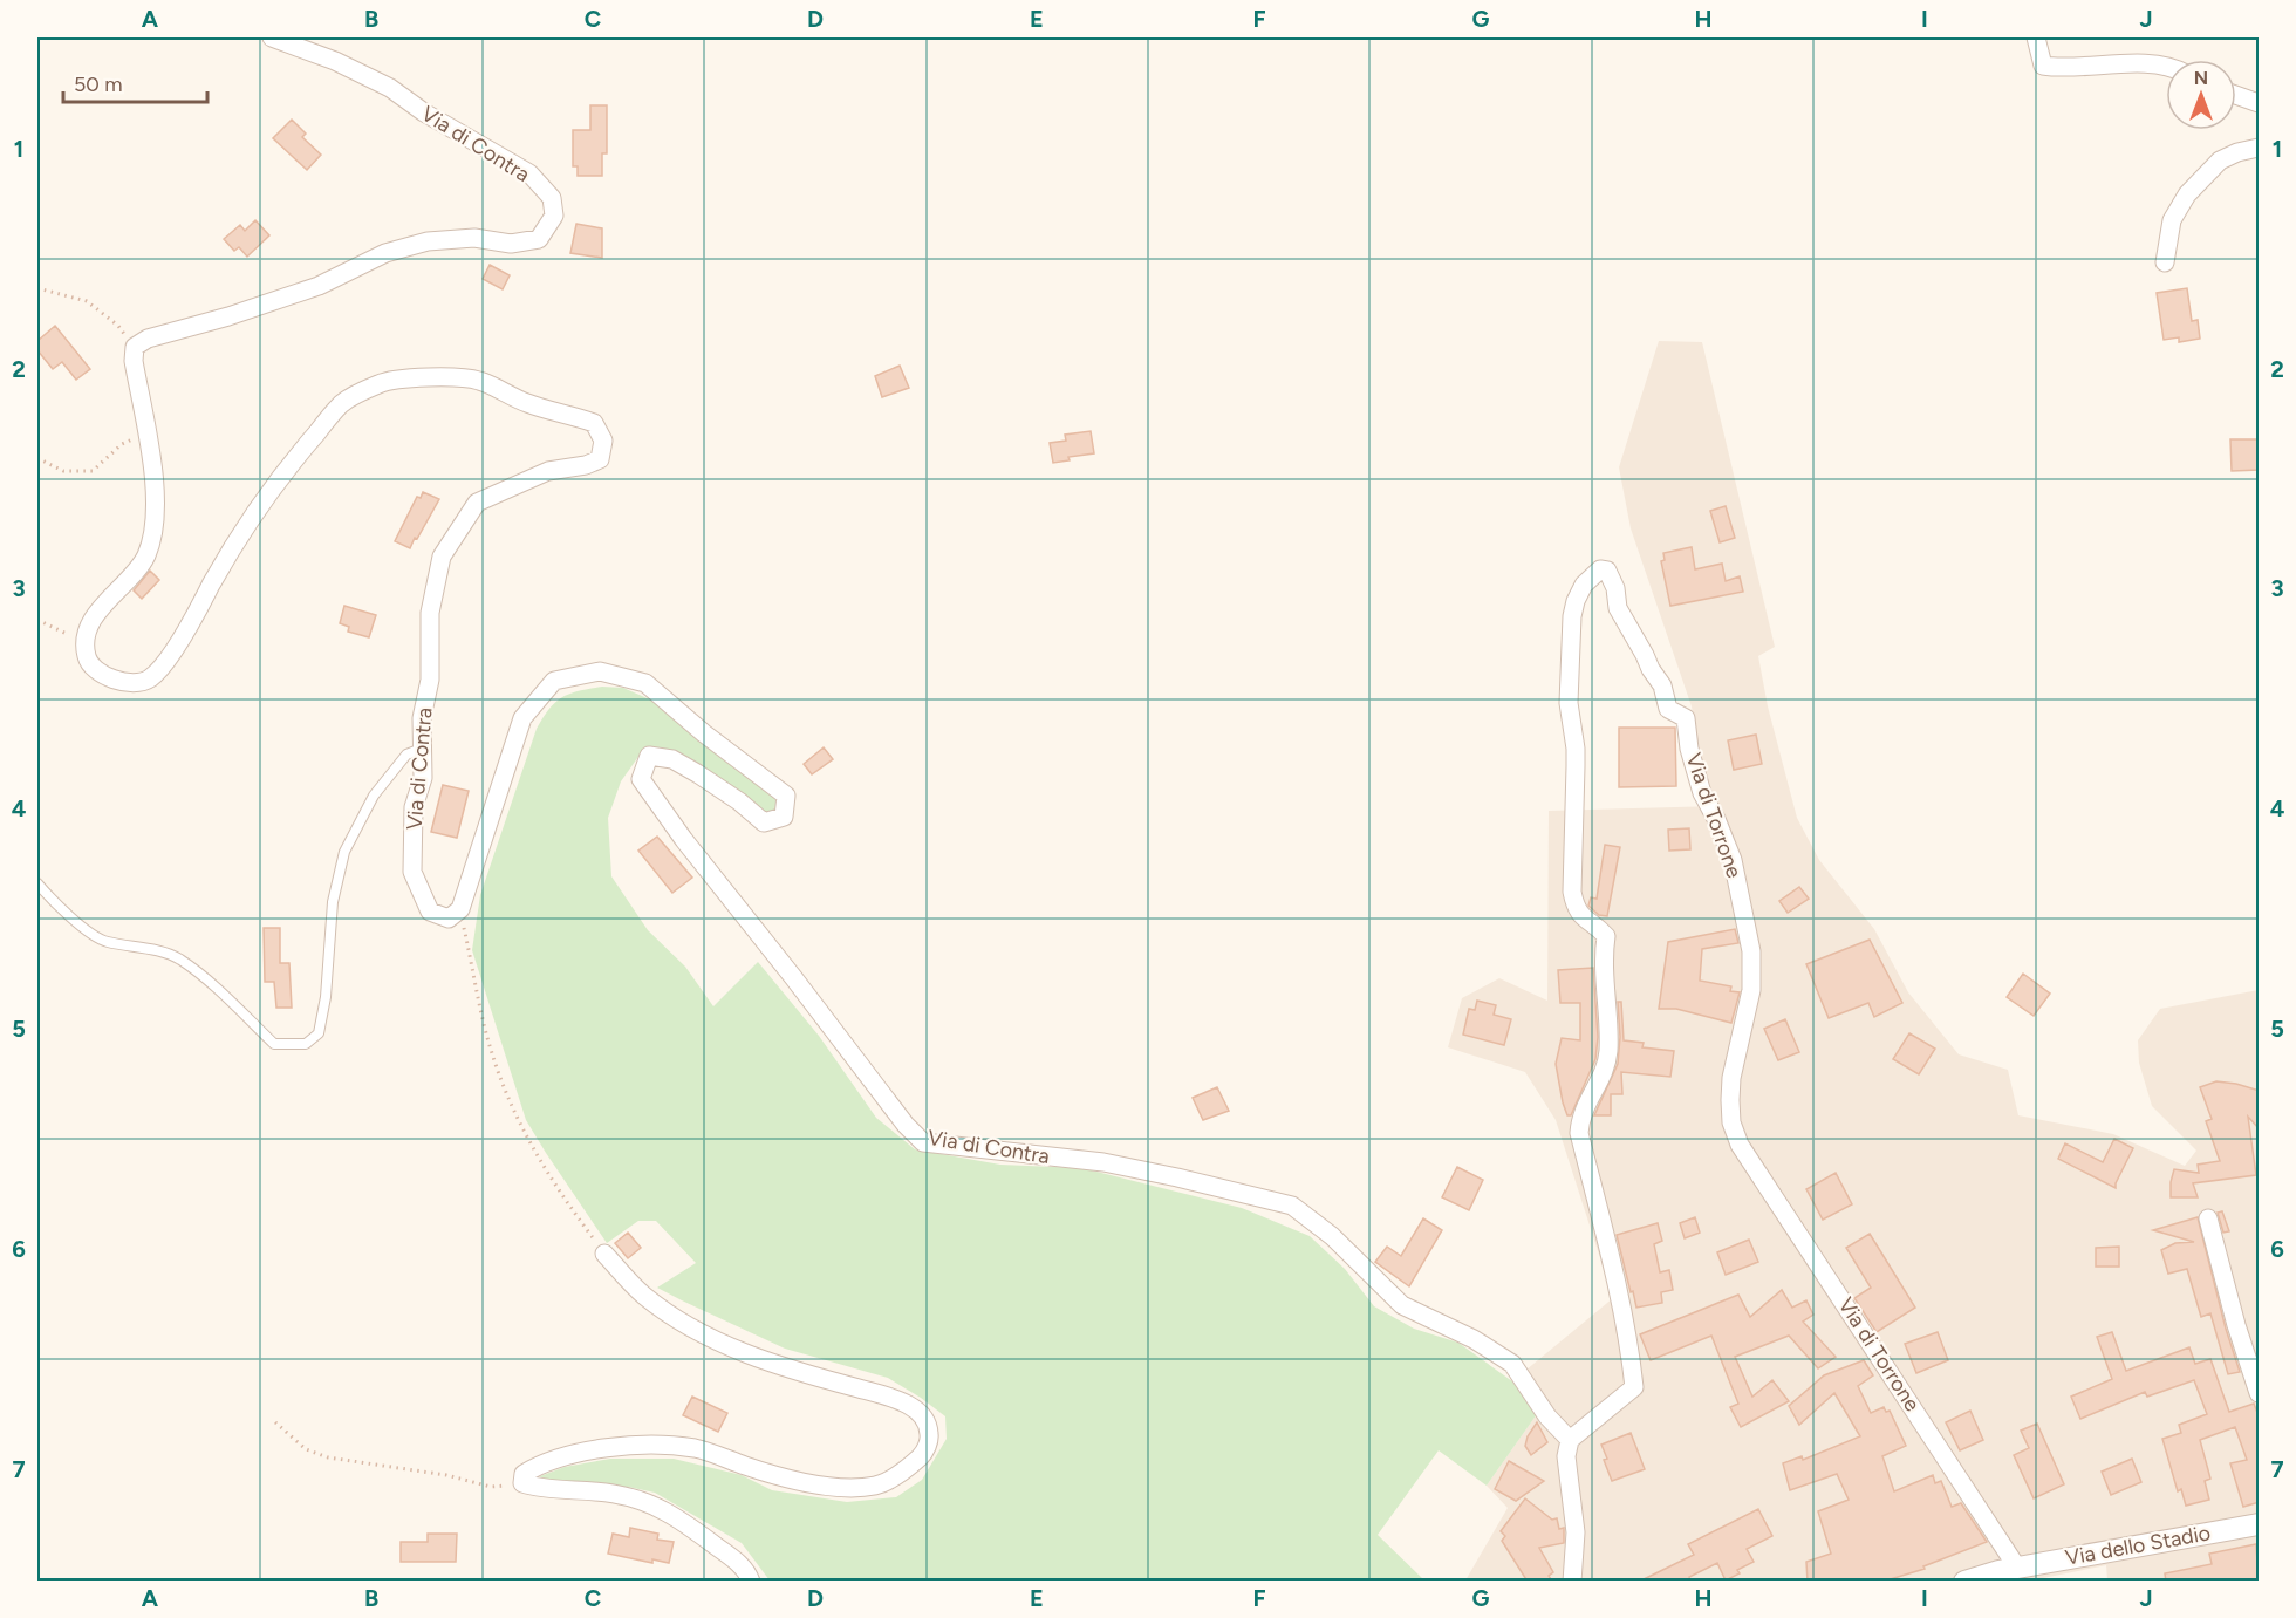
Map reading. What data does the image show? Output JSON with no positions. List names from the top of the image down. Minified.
{"streets":{"street":["Via di Contra","Via di Torrone","Via dello Stadio"]},"crossings":[["Via di Contra","Via di Torrone"],["Via di Torrone","Via dello Stadio"]],"scale_bar":"50 m","north":"top","grid":{"columns":["A","B","C","D","E","F","G","H","I","J"],"rows":["1","2","3","4","5","6","7"]}}
